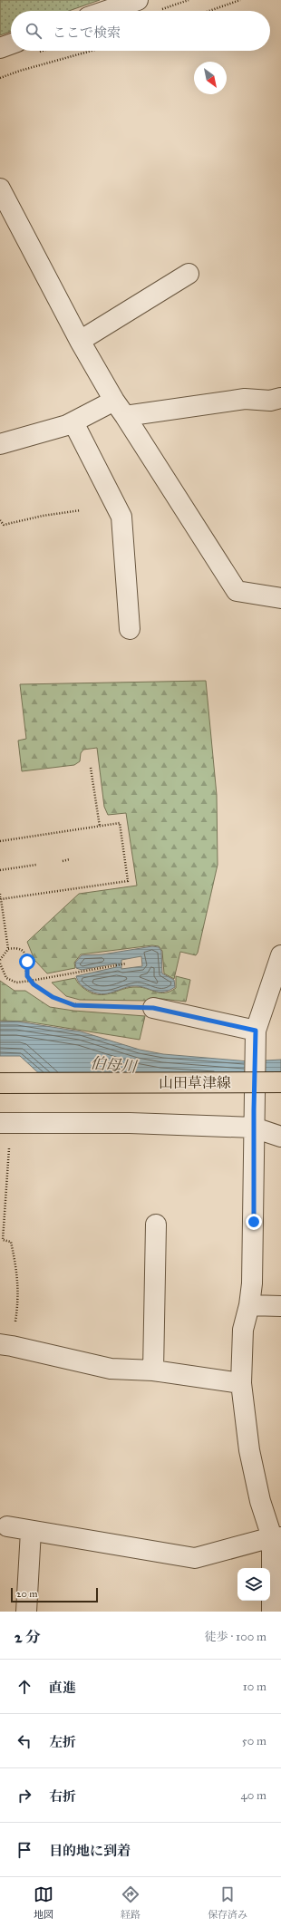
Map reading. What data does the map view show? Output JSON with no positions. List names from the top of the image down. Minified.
{"streets":{"main road":["山田草津線"]},"water":["伯母川"],"scale_bar":"20 m","north":"bottom right","page":{"search":"ここで検索","scale":"20 m","heading":["2 分","徒歩 · 100 m"],"list":[["直進","10 m"],["左折","50 m"],["右折","40 m"],"目的地に到着"],"nav":["地図","経路","保存済み"]}}
